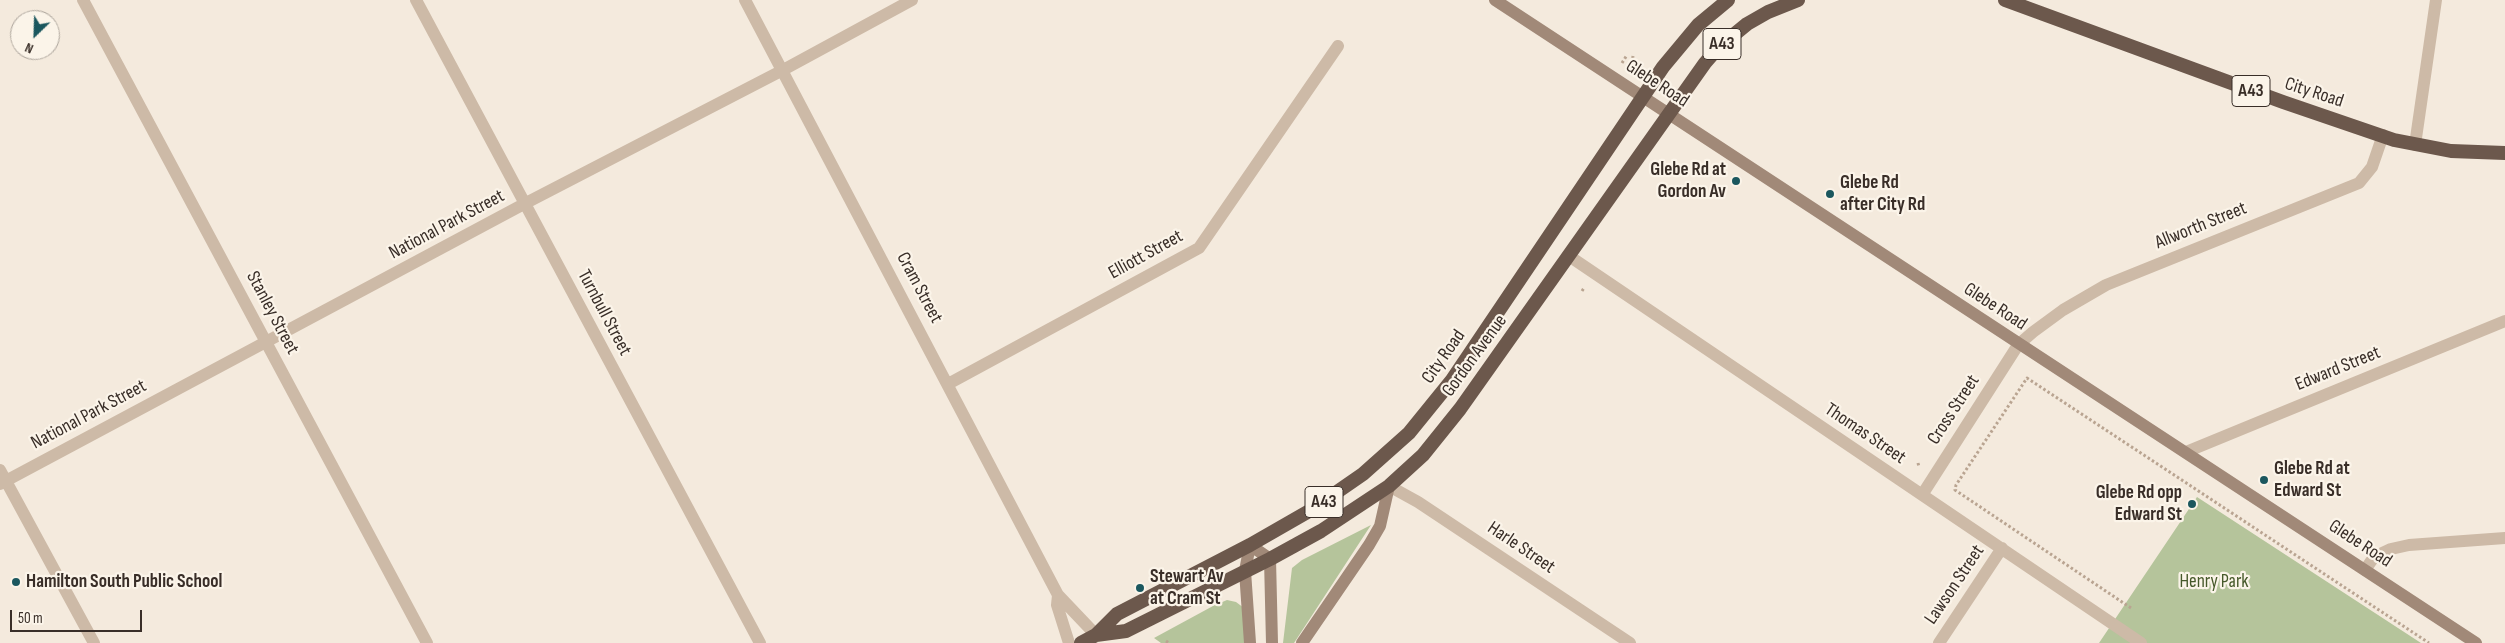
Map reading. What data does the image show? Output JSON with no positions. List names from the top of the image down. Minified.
{"streets":{"highway":["A43","City Road","Gordon Avenue"],"main road":["Glebe Road"],"street":["National Park Street","Allworth Street","Elliott Street","Cram Street","Stanley Street","Turnbull Street","Edward Street","Cross Street","Thomas Street","Harle Street","Lawson Street"]},"crossings":[["A43","Glebe Road"],["A43","City Road"],["A43","Cram Street"],["A43","Gordon Avenue"],["A43","Harle Street"],["Glebe Road","City Road"],["Glebe Road","Allworth Street"],["Glebe Road","Gordon Avenue"],["Glebe Road","Edward Street"],["Glebe Road","Cross Street"],["City Road","Allworth Street"],["City Road","Cram Street"],["National Park Street","Cram Street"],["National Park Street","Stanley Street"],["National Park Street","Turnbull Street"],["Allworth Street","Cross Street"],["Elliott Street","Cram Street"],["Gordon Avenue","Thomas Street"],["Gordon Avenue","Harle Street"],["Cross Street","Thomas Street"],["Thomas Street","Lawson Street"]],"parks":["Henry Park"],"places":["Glebe Rd at Gordon Av","Glebe Rd after City Rd","Glebe Rd at Edward St","Glebe Rd opp Edward St","Hamilton South Public School","Stewart Av at Cram St"],"scale_bar":"50 m","north":"bottom left"}
